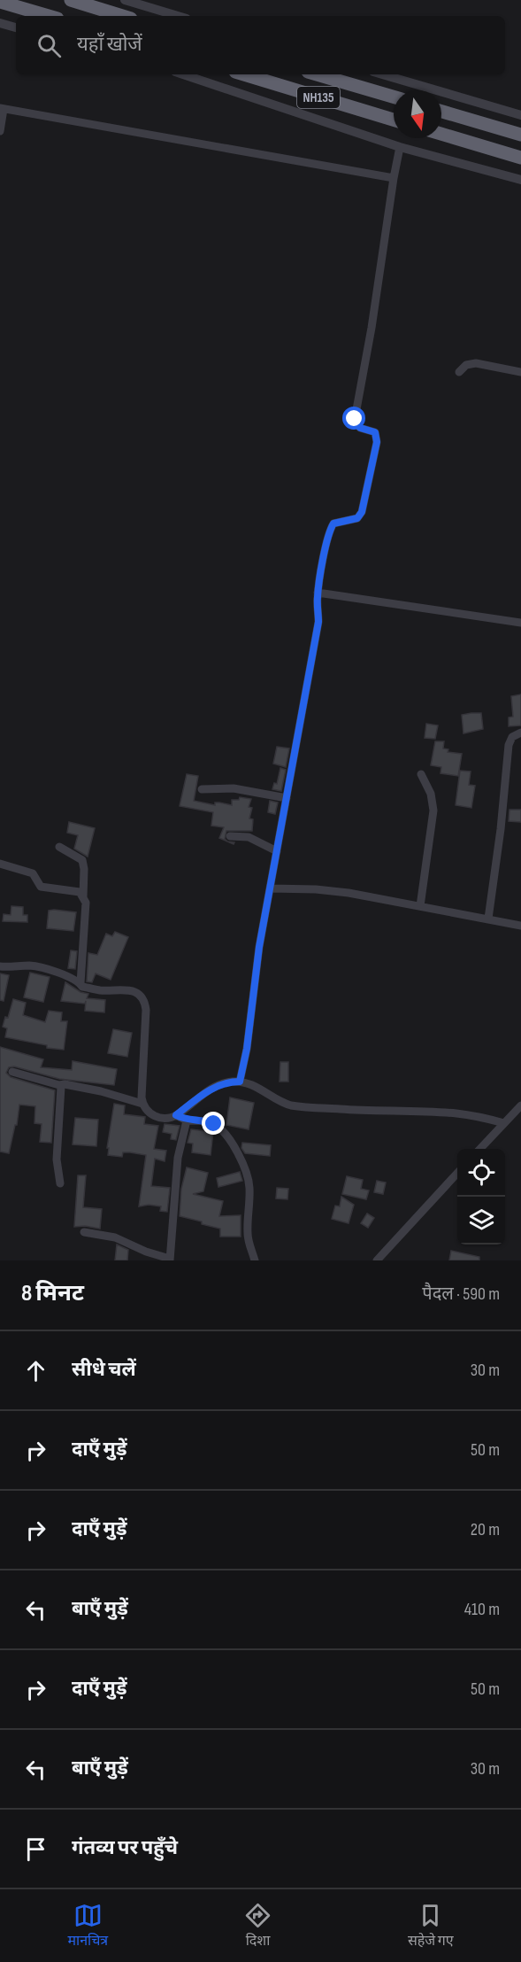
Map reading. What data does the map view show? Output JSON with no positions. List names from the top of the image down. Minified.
{"streets":{"highway":["NH135"]},"north":"bottom","page":{"search":"यहाँ खोजें","heading":["8 मिनट","पैदल · 590 m"],"list":[["सीधे चलें","30 m"],["दाएँ मुड़ें","50 m"],["दाएँ मुड़ें","20 m"],["बाएँ मुड़ें","410 m"],["दाएँ मुड़ें","50 m"],["बाएँ मुड़ें","30 m"],"गंतव्य पर पहुँचे"],"nav":["मानचित्र","दिशा","सहेजे गए"]}}
